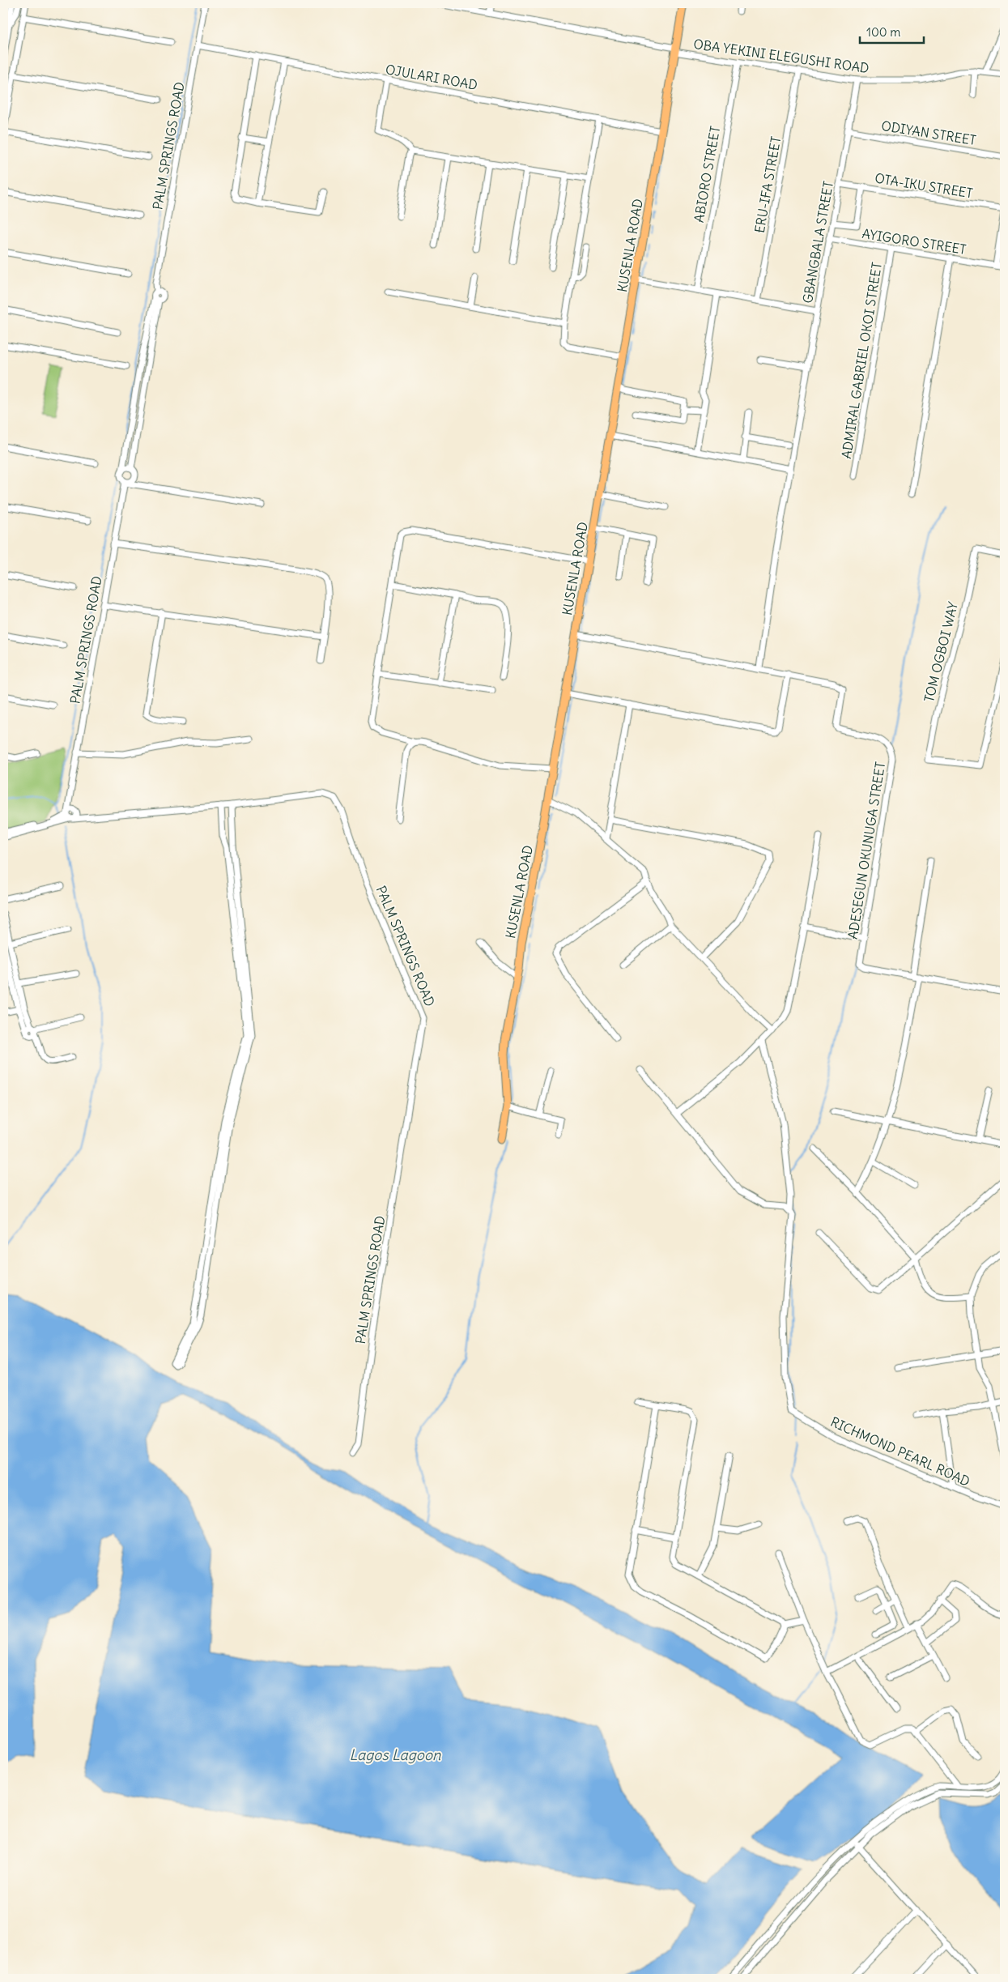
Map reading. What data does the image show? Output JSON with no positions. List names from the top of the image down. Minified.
{"streets":{"main road":["KUSENLA ROAD"],"street":["OBA YEKINI ELEGUSHI ROAD","OJULARI ROAD","ODIYAN STREET","PALM SPRINGS ROAD","ABIORO STREET","ERU-IFA STREET","OTA-IKU STREET","AYIGORO STREET","GBANGBALA STREET","ADMIRAL GABRIEL OKOI STREET","TOM OGBOI WAY","ADESEGUN OKUNUGA STREET","RICHMOND PEARL ROAD"]},"crossings":[["OBA YEKINI ELEGUSHI ROAD","ABIORO STREET"],["OBA YEKINI ELEGUSHI ROAD","ERU-IFA STREET"],["OBA YEKINI ELEGUSHI ROAD","GBANGBALA STREET"],["OBA YEKINI ELEGUSHI ROAD","KUSENLA ROAD"],["OJULARI ROAD","PALM SPRINGS ROAD"],["OJULARI ROAD","KUSENLA ROAD"],["ODIYAN STREET","GBANGBALA STREET"],["OTA-IKU STREET","GBANGBALA STREET"],["AYIGORO STREET","GBANGBALA STREET"],["AYIGORO STREET","ADMIRAL GABRIEL OKOI STREET"]],"water":["Lagos Lagoon"],"scale_bar":"100 m"}
